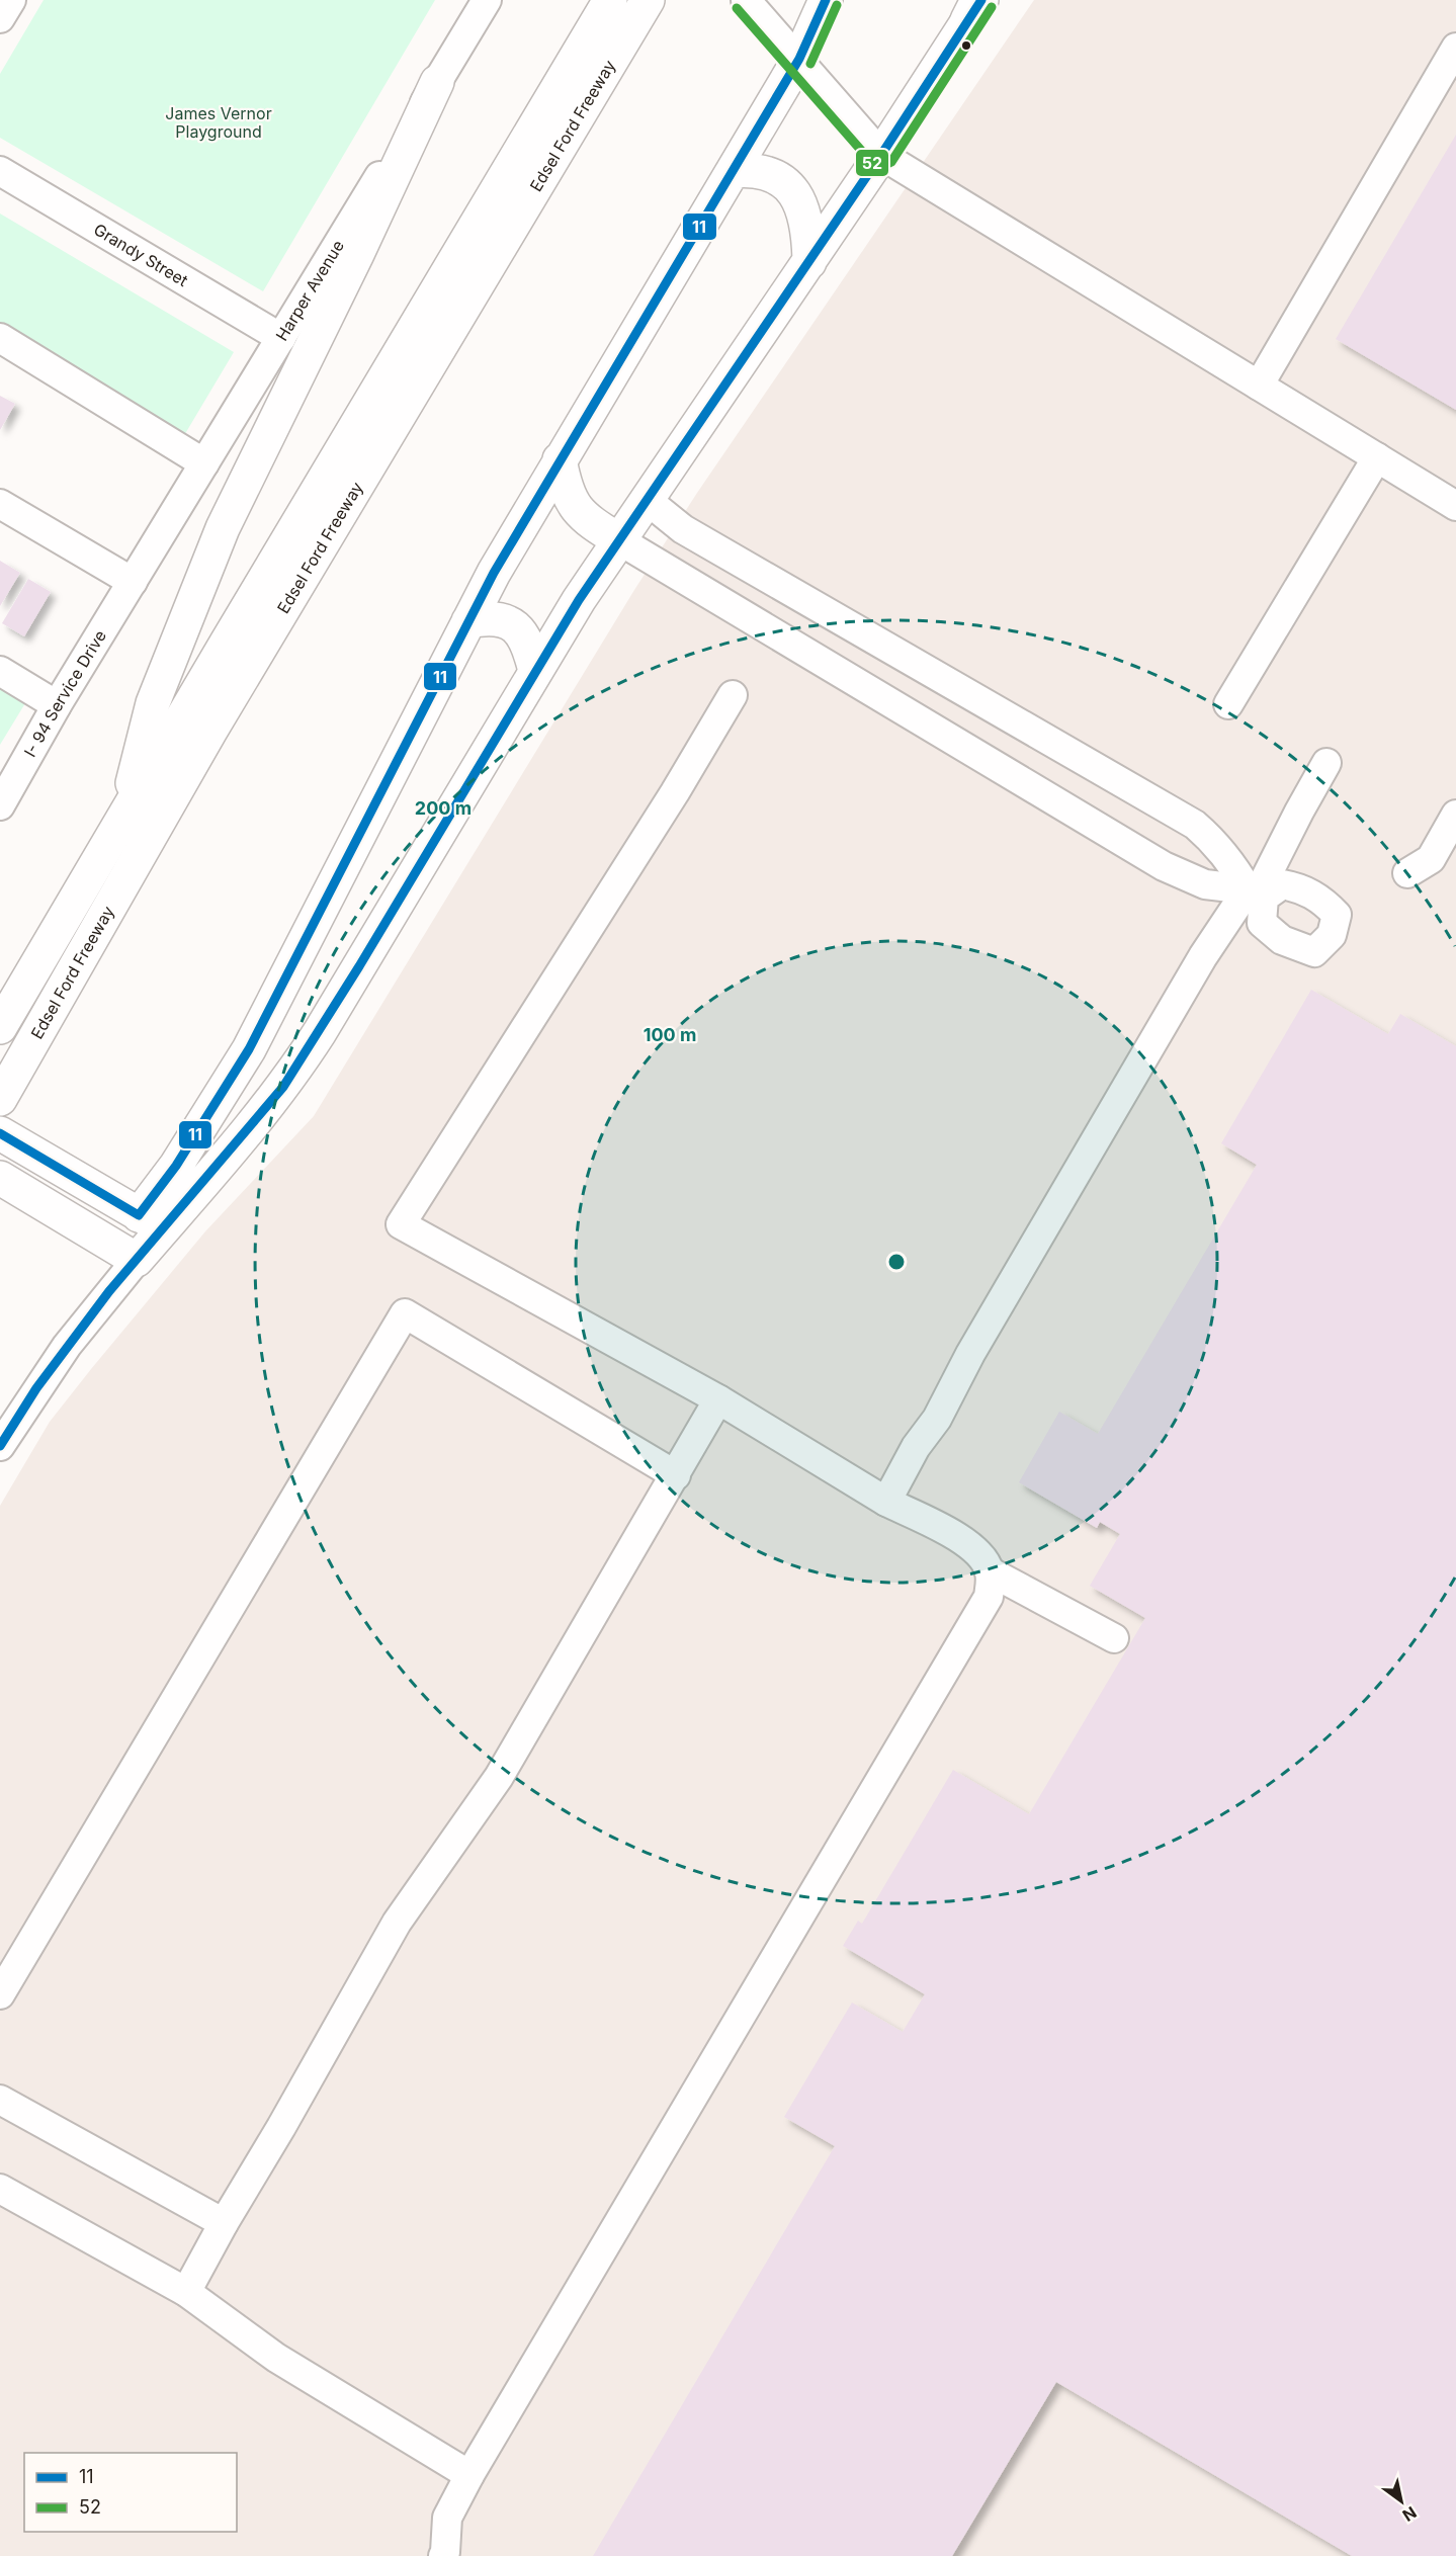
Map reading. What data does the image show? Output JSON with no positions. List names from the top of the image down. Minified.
{"streets":{"main road":["Edsel Ford Freeway"],"street":["Grandy Street","Harper Avenue","I- 94 Service Drive"]},"crossings":[["Grandy Street","Harper Avenue"],["Harper Avenue","I- 94 Service Drive"]],"parks":["James Vernor Playground"],"lines":["transit line 11","transit line 52"],"legend":["11","52"],"north":"bottom right","rings":["200 m","100 m"]}
